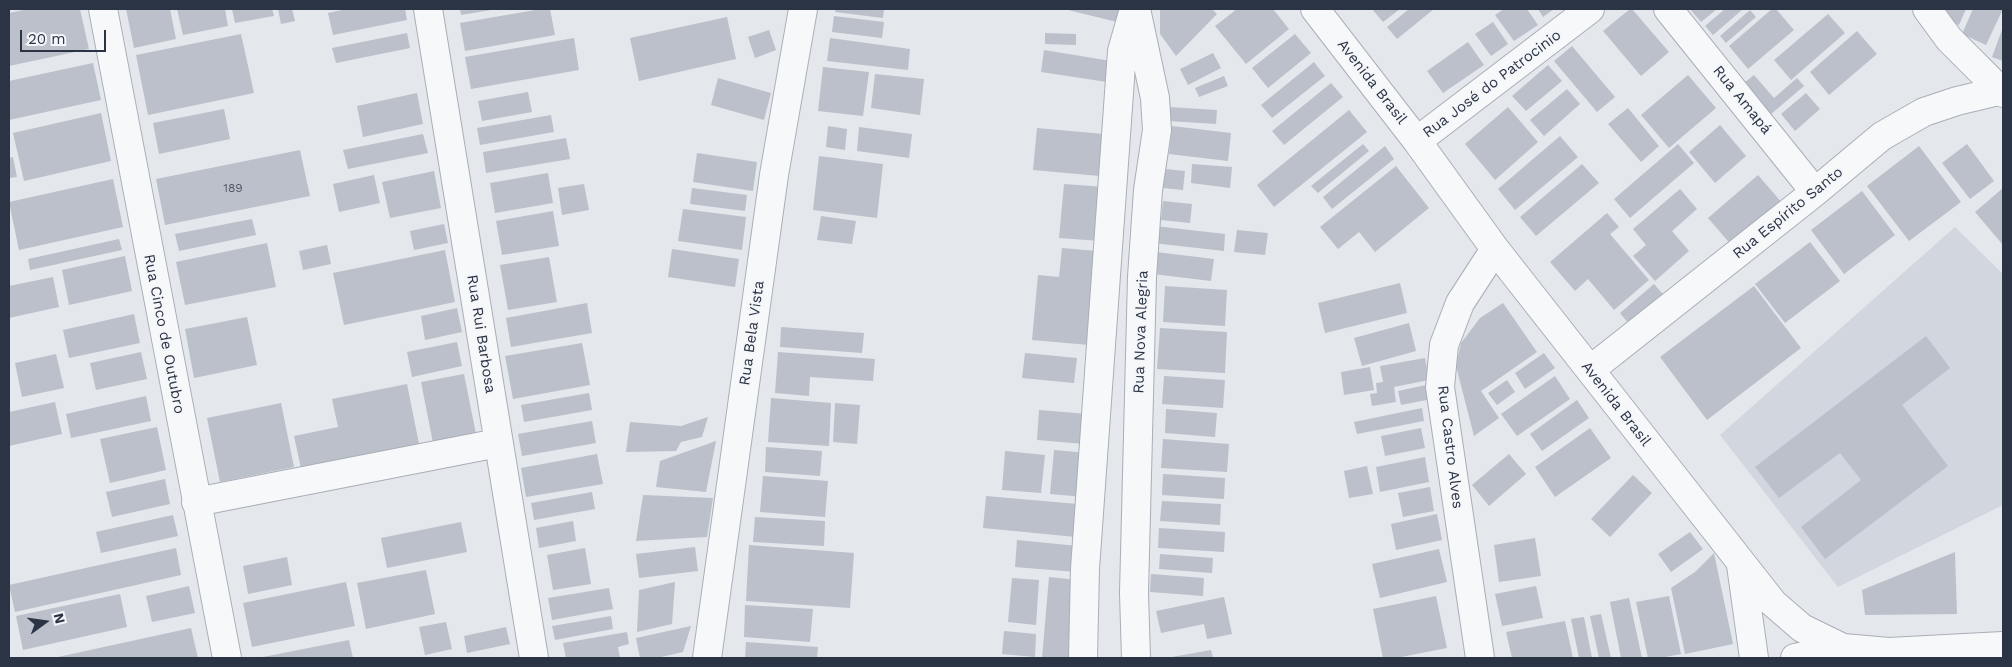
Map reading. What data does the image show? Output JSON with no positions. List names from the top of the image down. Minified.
{"streets":{"street":["Avenida Brasil","Rua José do Patrocinio","Rua Amapá","Rua Espírito Santo","Rua Nova Alegria","Rua Bela Vista","Rua Cinco de Outubro","Rua Rui Barbosa","Rua Castro Alves"]},"crossings":[["Avenida Brasil","Rua José do Patrocinio"],["Avenida Brasil","Rua Espírito Santo"],["Avenida Brasil","Rua Castro Alves"],["Rua Amapá","Rua Espírito Santo"]],"house_numbers":["189"],"scale_bar":"20 m","north":"right"}
